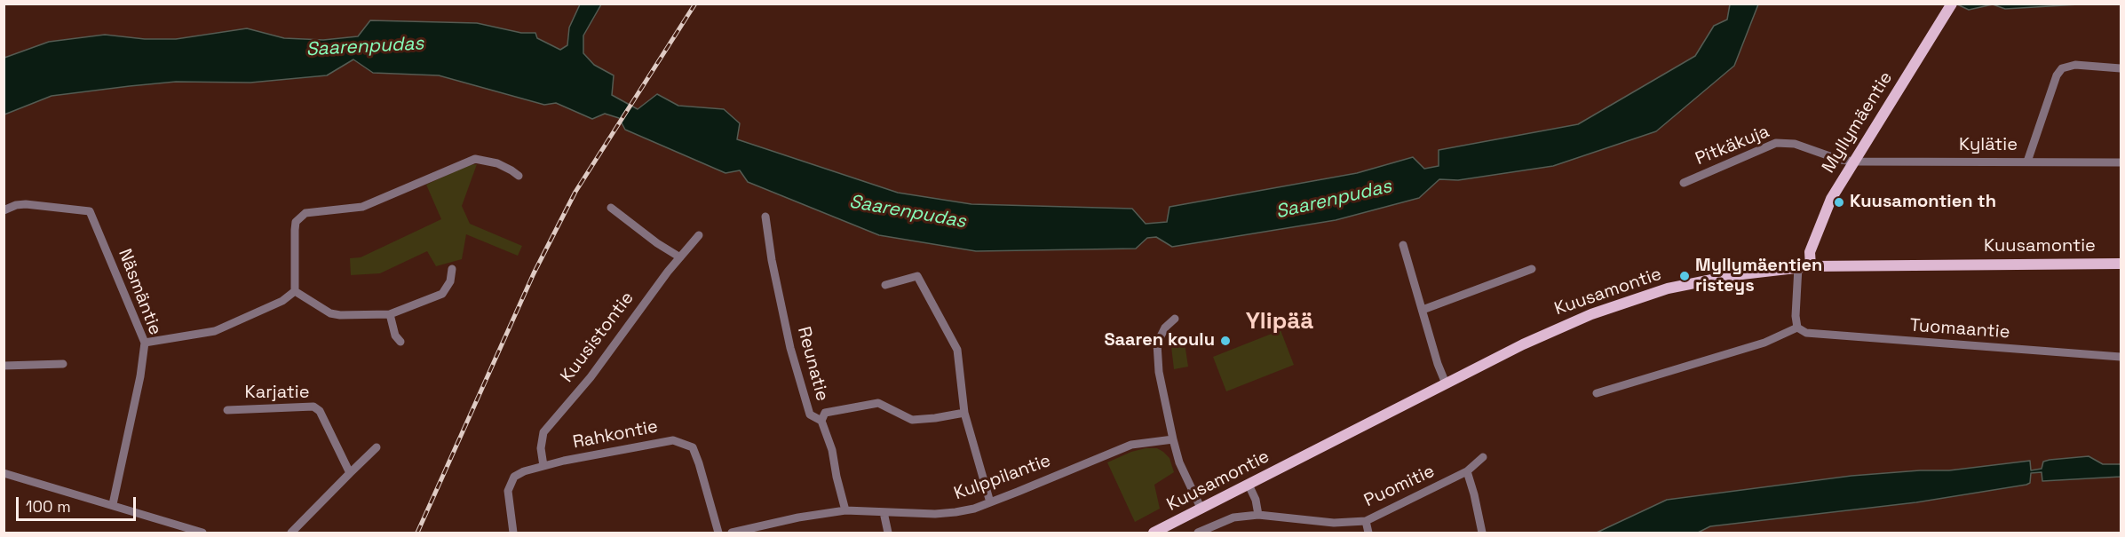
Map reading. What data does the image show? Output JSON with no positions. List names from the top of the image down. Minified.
{"streets":{"main road":["Myllymäentie","Kuusamontie"],"street":["Pitkäkuja","Kylätie","Näsmäntie","Tuomaantie","Kuusistontie","Reunatie","Karjatie","Rahkontie","Kulppilantie","Puomitie"]},"crossings":[["Myllymäentie","Pitkäkuja"],["Myllymäentie","Kylätie"],["Myllymäentie","Kuusamontie"],["Pitkäkuja","Kylätie"],["Kuusistontie","Rahkontie"],["Reunatie","Kulppilantie"]],"districts":["Ylipää"],"water":["Saarenpudas"],"places":["Kuusamontien th","Myllymäentien risteys","Saaren koulu"],"scale_bar":"100 m"}
